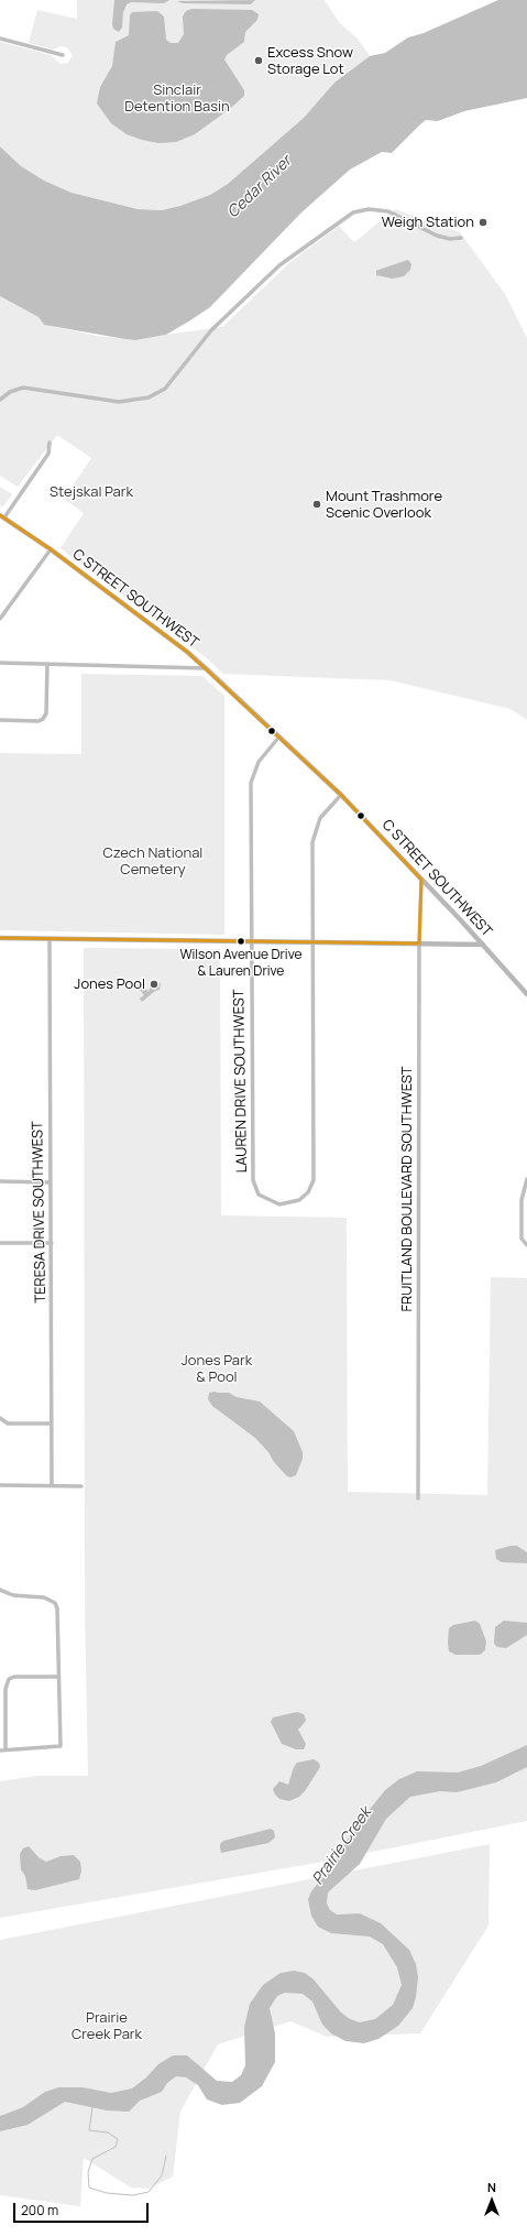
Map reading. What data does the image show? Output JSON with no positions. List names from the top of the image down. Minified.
{"streets":{"main road":["C STREET SOUTHWEST"],"street":["LAUREN DRIVE SOUTHWEST","FRUITLAND BOULEVARD SOUTHWEST","TERESA DRIVE SOUTHWEST"]},"crossings":[["C STREET SOUTHWEST","LAUREN DRIVE SOUTHWEST"],["C STREET SOUTHWEST","FRUITLAND BOULEVARD SOUTHWEST"]],"water":["Cedar River","Prairie Creek"],"parks":["Sinclair Detention Basin","Stejskal Park","Czech National Cemetery","Jones Park & Pool","Prairie Creek Park"],"places":["Excess Snow Storage Lot","Weigh Station","Mount Trashmore Scenic Overlook","Wilson Avenue Drive & Lauren Drive","Jones Pool"],"scale_bar":"200 m","north":"top"}
